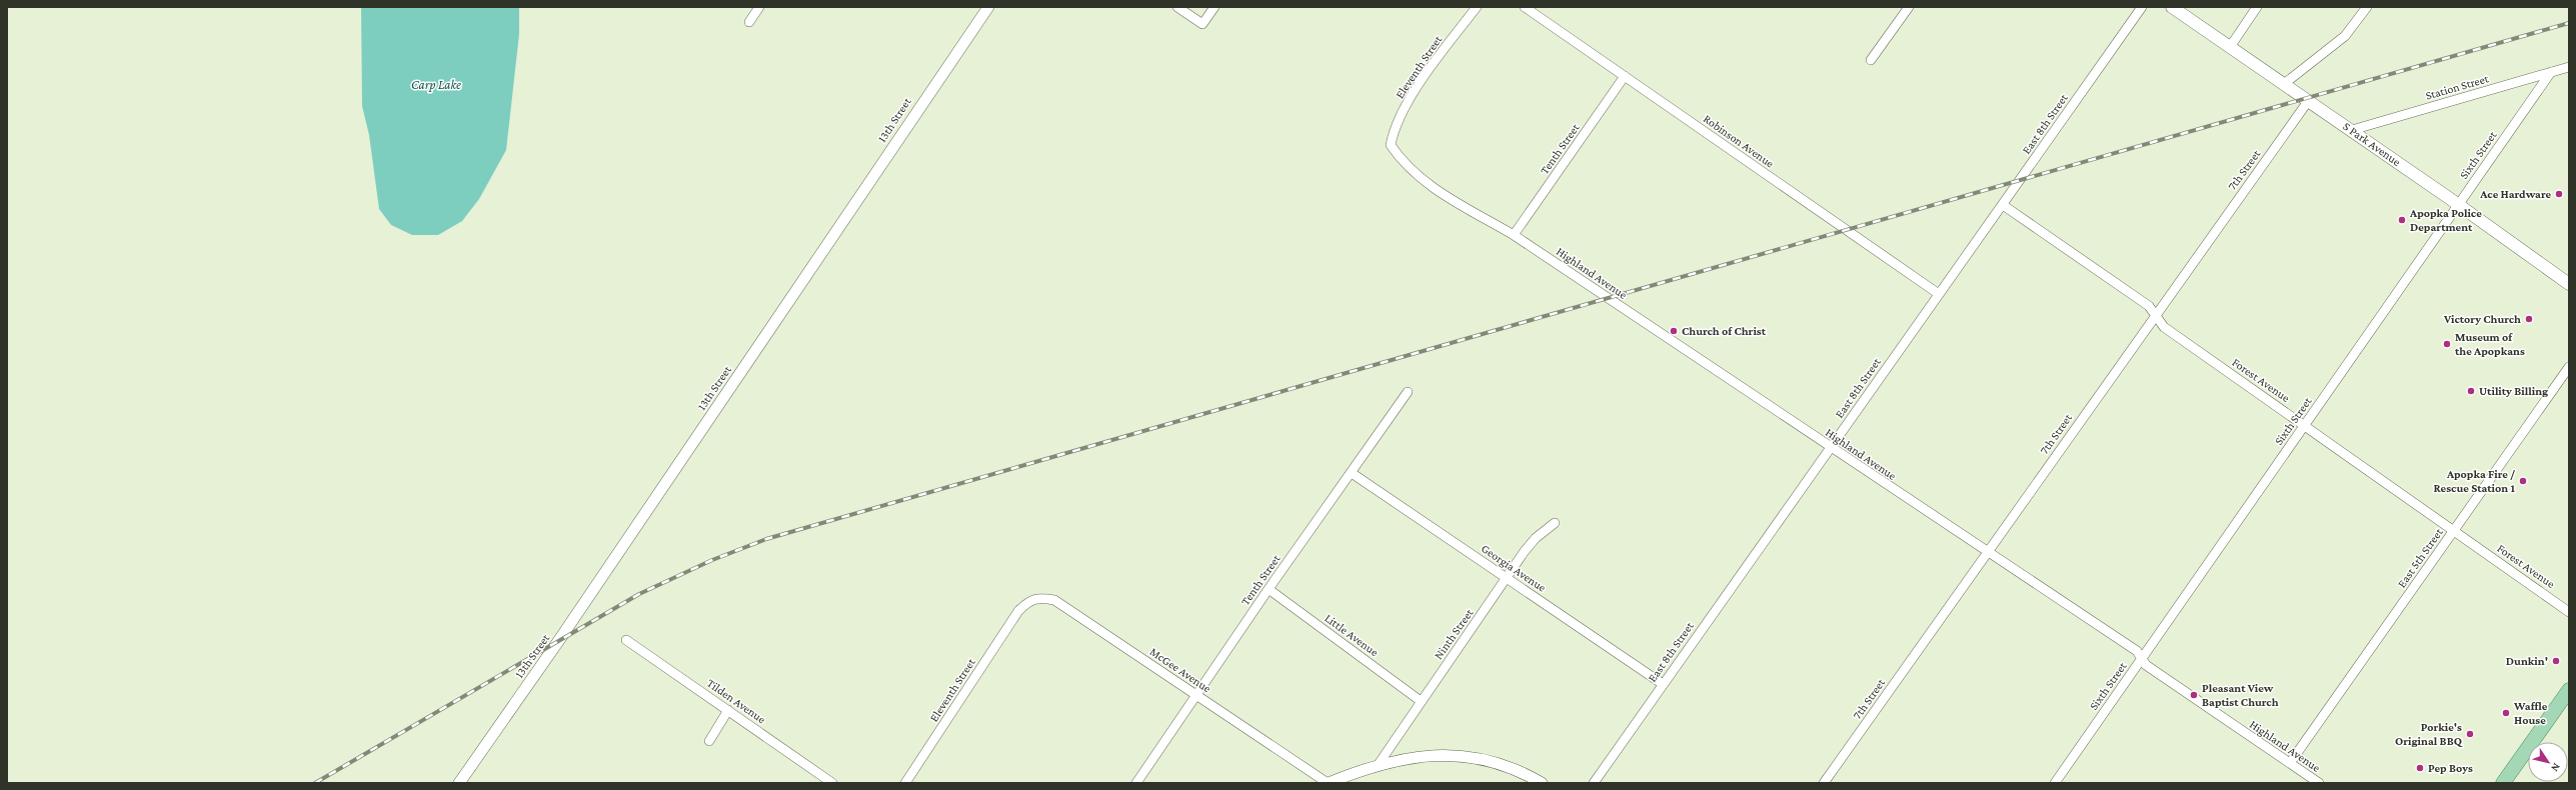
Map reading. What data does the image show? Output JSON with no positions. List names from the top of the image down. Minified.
{"streets":{"main road":["S Park Avenue"],"street":["Eleventh Street","Station Street","13th Street","East 8th Street","Robinson Avenue","Tenth Street","Sixth Street","7th Street","Highland Avenue","Forest Avenue","East 5th Street","Georgia Avenue","Ninth Street","Little Avenue","McGee Avenue","Tilden Avenue"]},"crossings":[["Eleventh Street","Highland Avenue"],["Eleventh Street","McGee Avenue"],["Station Street","S Park Avenue"],["Station Street","Sixth Street"],["East 8th Street","Robinson Avenue"],["East 8th Street","Highland Avenue"],["East 8th Street","Forest Avenue"],["East 8th Street","Georgia Avenue"],["Robinson Avenue","Tenth Street"],["S Park Avenue","Sixth Street"],["S Park Avenue","7th Street"],["Tenth Street","Highland Avenue"],["Tenth Street","Georgia Avenue"],["Tenth Street","Little Avenue"],["Tenth Street","McGee Avenue"],["Sixth Street","Highland Avenue"],["Sixth Street","Forest Avenue"],["7th Street","Highland Avenue"],["7th Street","Forest Avenue"],["Highland Avenue","East 5th Street"],["Forest Avenue","East 5th Street"],["Georgia Avenue","Ninth Street"],["Ninth Street","Little Avenue"]],"water":["Carp Lake"],"places":["Ace Hardware","Apopka Police Department","Victory Church","Church of Christ","Museum of the Apopkans","Utility Billing","Apopka Fire / Rescue Station 1","Dunkin'","Pleasant View Baptist Church","Waffle House","Porkie's Original BBQ","Pep Boys"],"north":"bottom right"}
